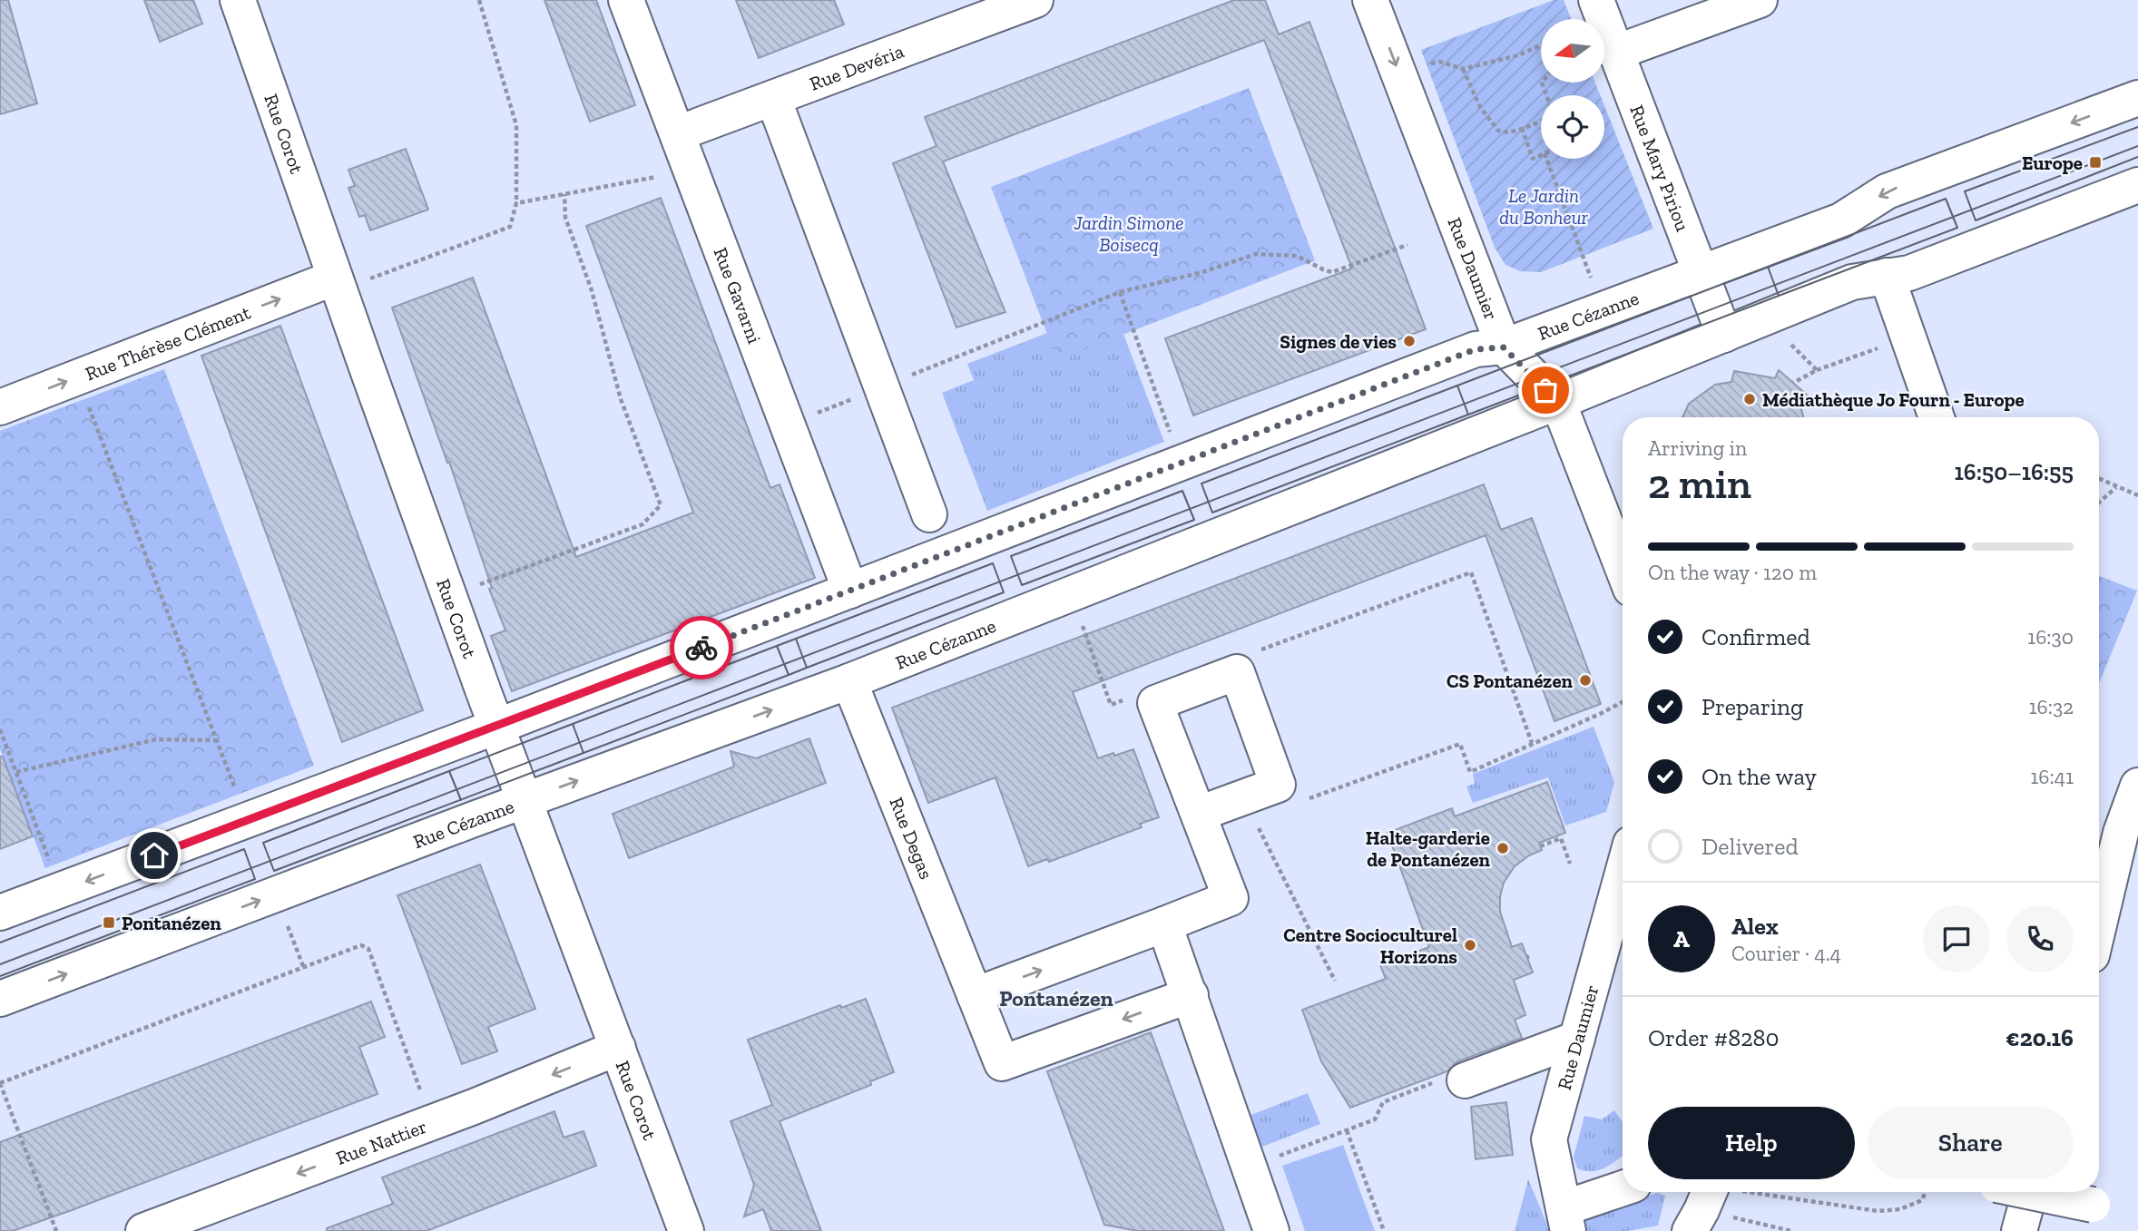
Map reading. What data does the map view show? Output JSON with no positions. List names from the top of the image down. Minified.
{"streets":{"street":["Rue Devéria","Rue Corot","Rue Mary Piriou","Rue Daumier","Rue Gavarni","Rue Cézanne","Rue Thérèse Clément","Rue Degas","Rue Nattier"]},"crossings":[["Rue Devéria","Rue Gavarni"],["Rue Corot","Rue Cézanne"],["Rue Corot","Rue Thérèse Clément"],["Rue Corot","Rue Nattier"],["Rue Mary Piriou","Rue Cézanne"],["Rue Daumier","Rue Cézanne"],["Rue Gavarni","Rue Cézanne"],["Rue Cézanne","Rue Degas"]],"one_way":["Rue Daumier","Rue Thérèse Clément","Rue Nattier"],"districts":["Pontanézen"],"parks":["Le Jardin du Bonheur","Jardin Simone Boisecq"],"places":{"transit":["Europe","Pontanézen"],"other":["Signes de vies","Médiathèque Jo Fourn - Europe","CS Pontanézen","Halte-garderie de Pontanézen","Centre Socioculturel Horizons"]},"north":"left","page":{"heading":["2 min","Arriving in","16:50–16:55"],"panel":["Alex","Courier · 4.4","Order #8280","€20.16"],"bar":"On the way · 120 m","list":[["Confirmed","16:30"],["Preparing","16:32"],["On the way","16:41"],"Delivered"],"round":"A","buttons":["Help","Share"]}}
